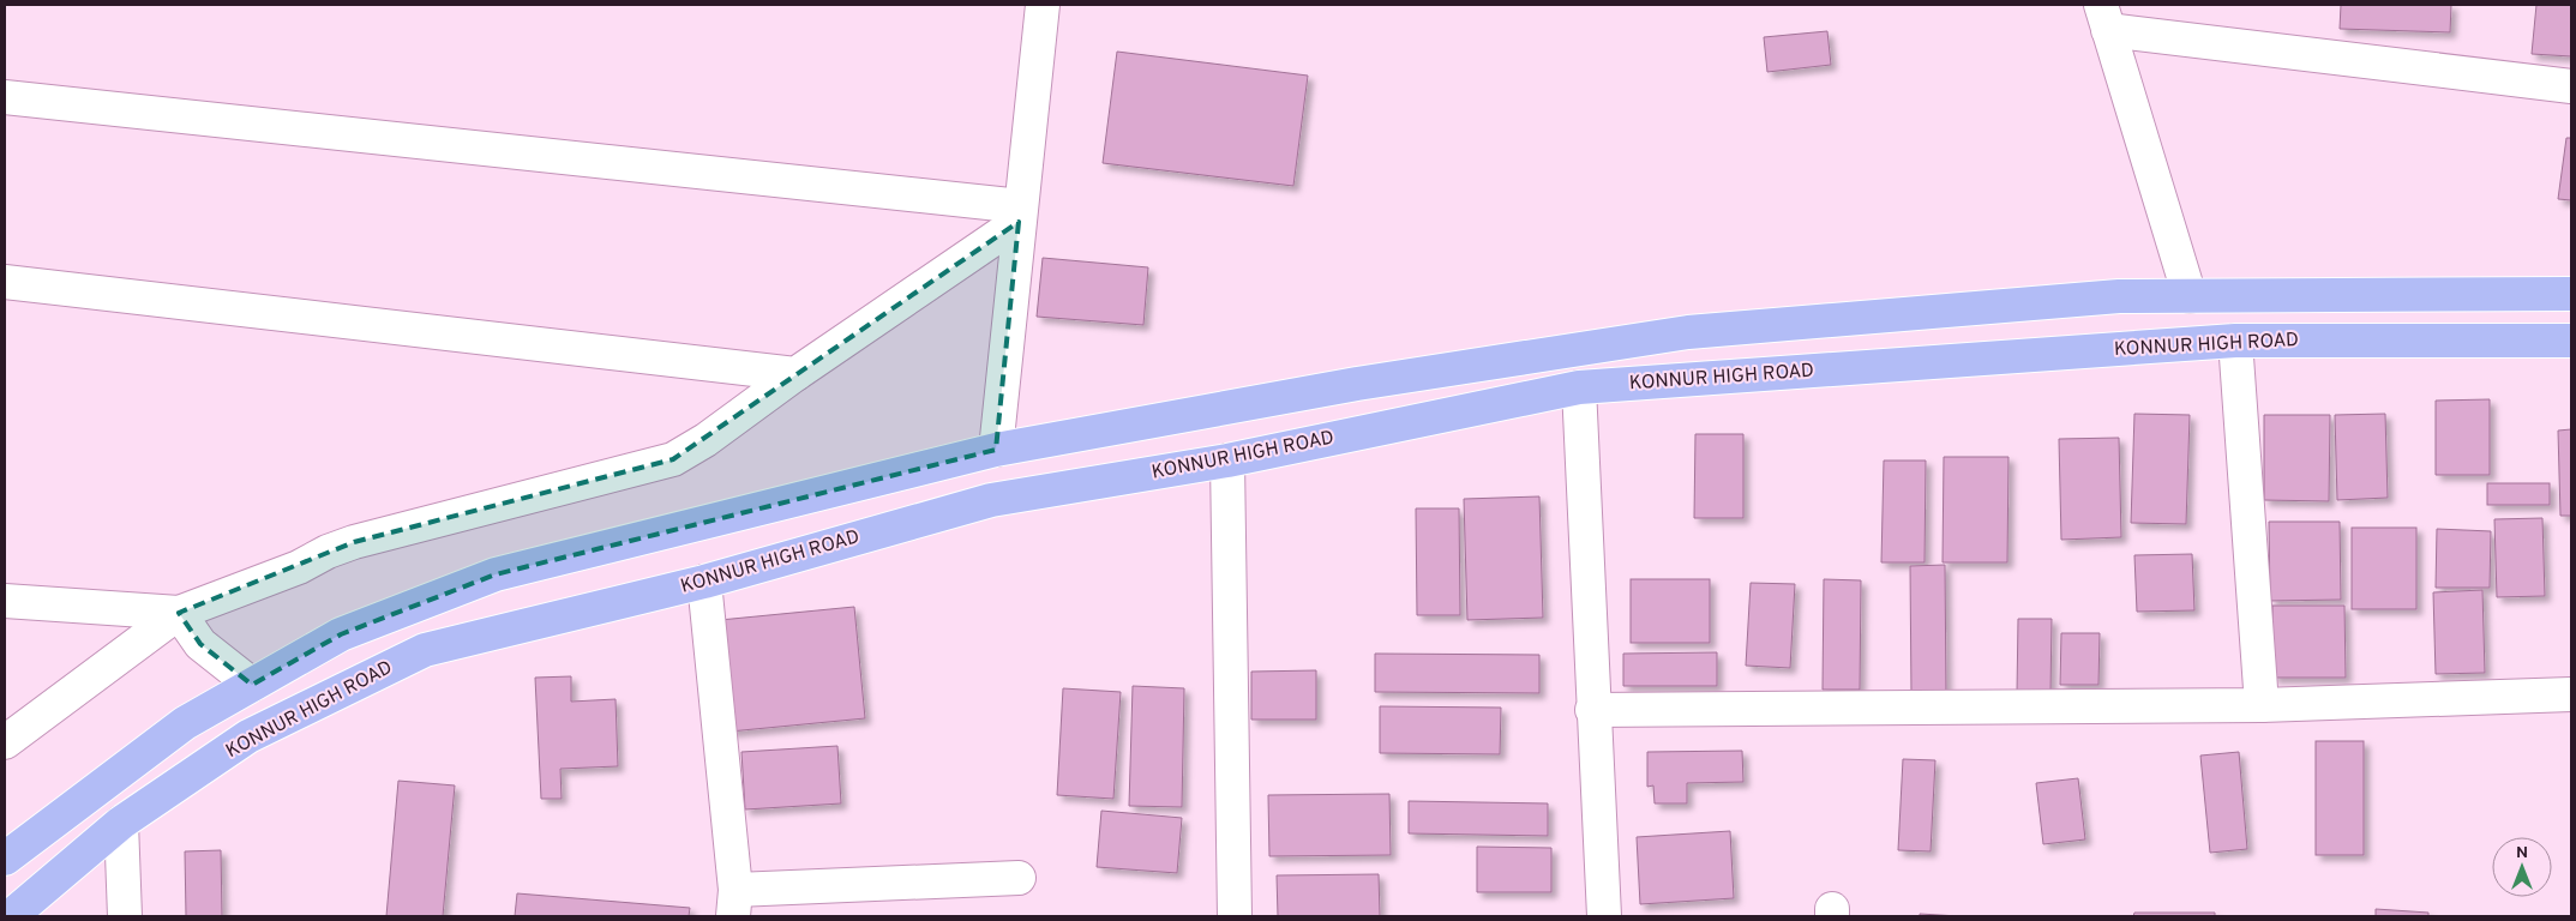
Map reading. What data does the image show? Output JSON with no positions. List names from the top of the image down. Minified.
{"streets":{"main road":["KONNUR HIGH ROAD"]},"north":"top"}
